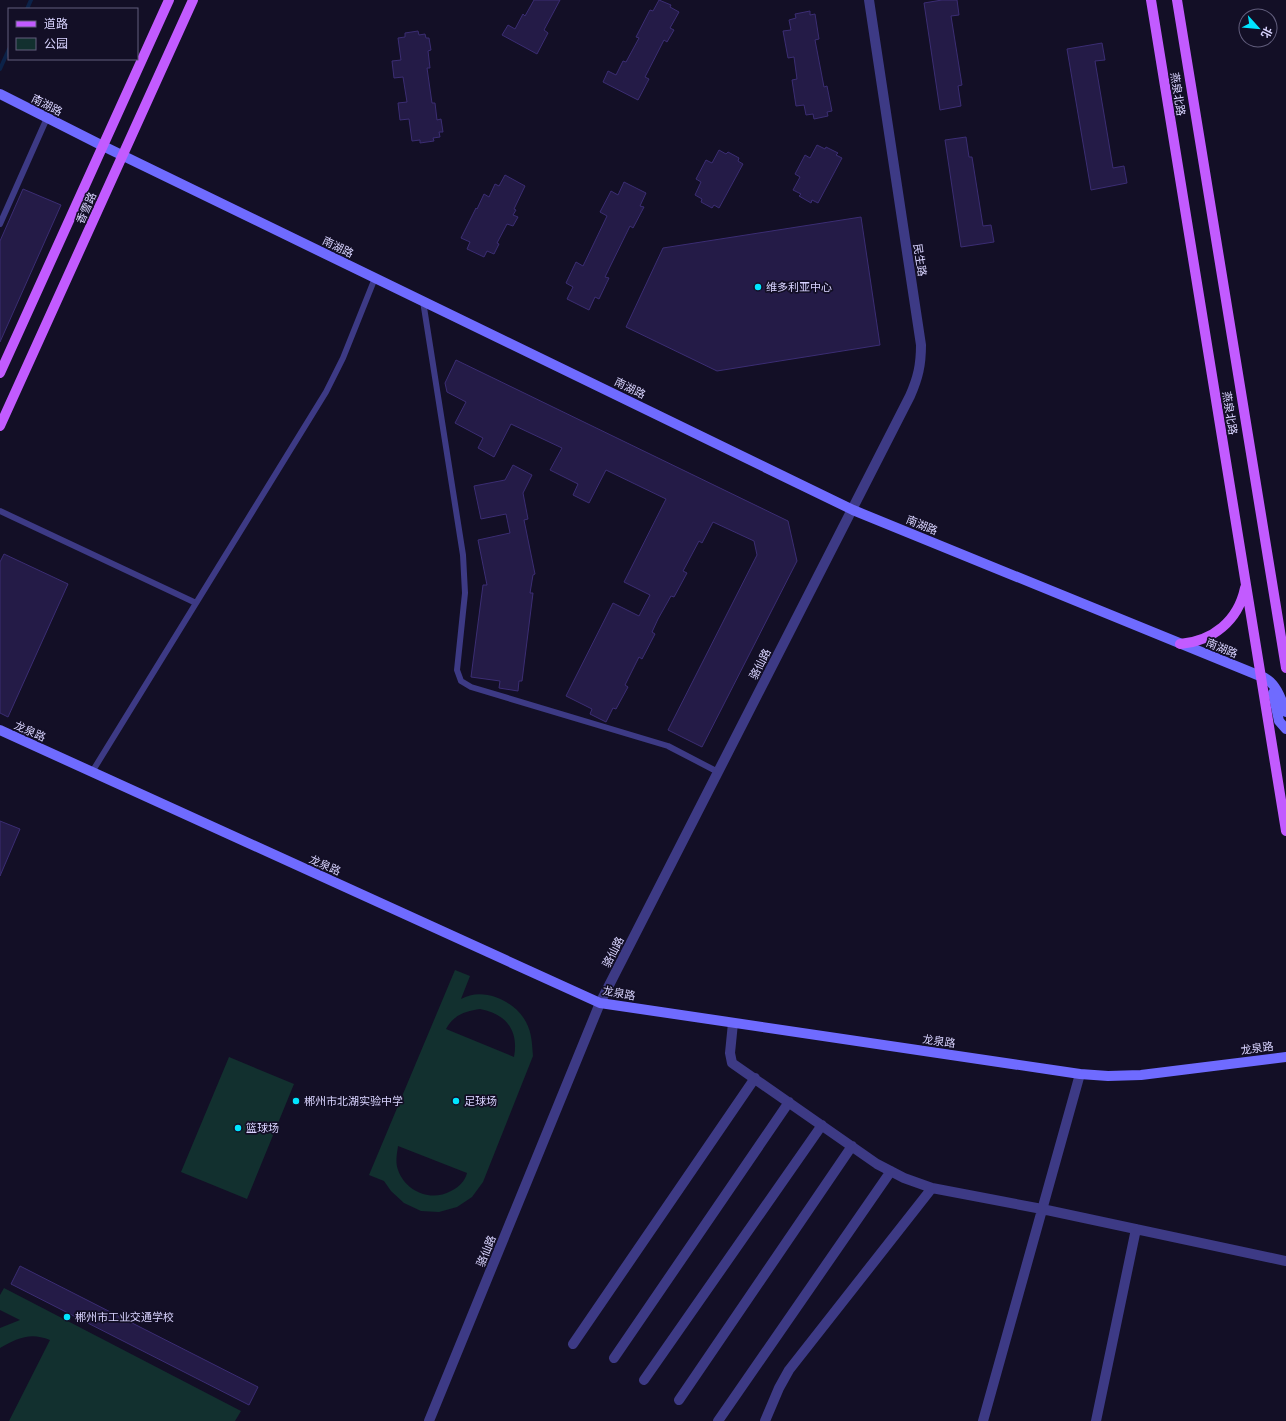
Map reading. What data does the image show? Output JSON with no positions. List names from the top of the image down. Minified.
{"streets":{"main road":["燕泉北路","南湖路","香雪路","龙泉路"],"street":["民生路","骆仙路"]},"crossings":[["燕泉北路","南湖路"],["南湖路","香雪路"],["南湖路","民生路"],["南湖路","骆仙路"],["民生路","骆仙路"],["骆仙路","龙泉路"]],"places":["维多利亚中心","郴州市北湖实验中学","足球场","篮球场","郴州市工业交通学校"],"legend":["道路","公园"],"north":"bottom right"}
